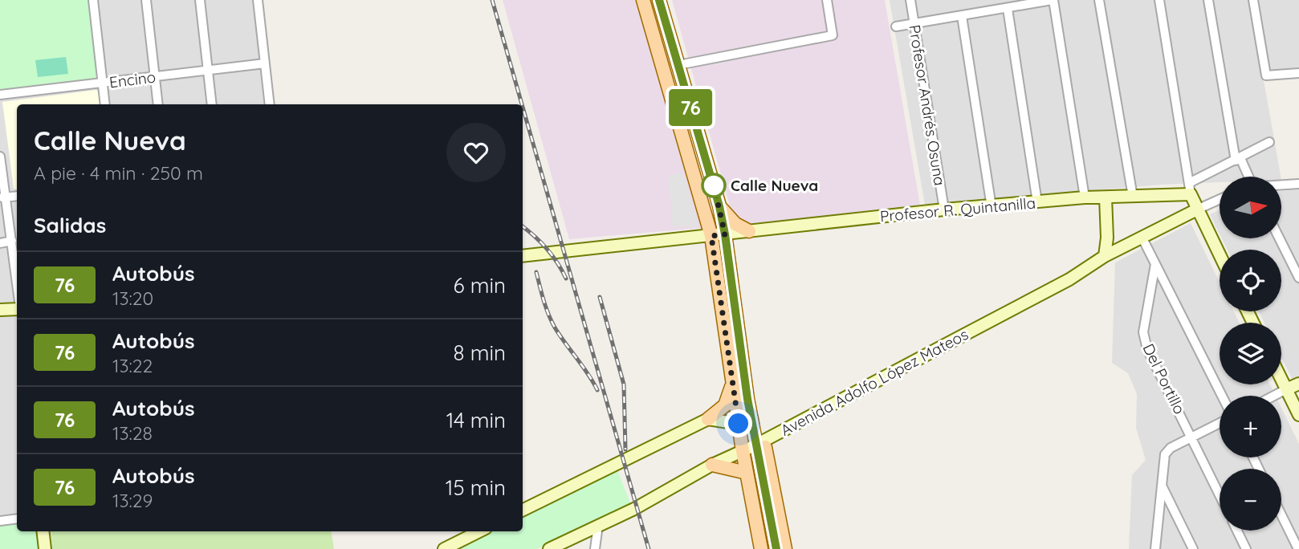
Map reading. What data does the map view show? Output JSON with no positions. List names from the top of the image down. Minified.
{"streets":{"street":["Encino","Profesor Andrés Osuna","Profesor R. Quintanilla","Del Portillo","Avenida Adolfo López Mateos"]},"crossings":[["Profesor Andrés Osuna","Profesor R. Quintanilla"]],"places":["Calle Nueva"],"lines":["bus line 76"],"north":"right","page":{"on_map":"76","heading":[["Calle Nueva","A pie · 4 min · 250 m"],"Salidas"],"map_buttons":["+","−"],"list":[{"mark":"76","name":"Autobús","note":"13:20","value":"6 min"},{"mark":"76","name":"Autobús","note":"13:22","value":"8 min"},{"mark":"76","name":"Autobús","note":"13:28","value":"14 min"},{"mark":"76","name":"Autobús","note":"13:29","value":"15 min"}]}}
